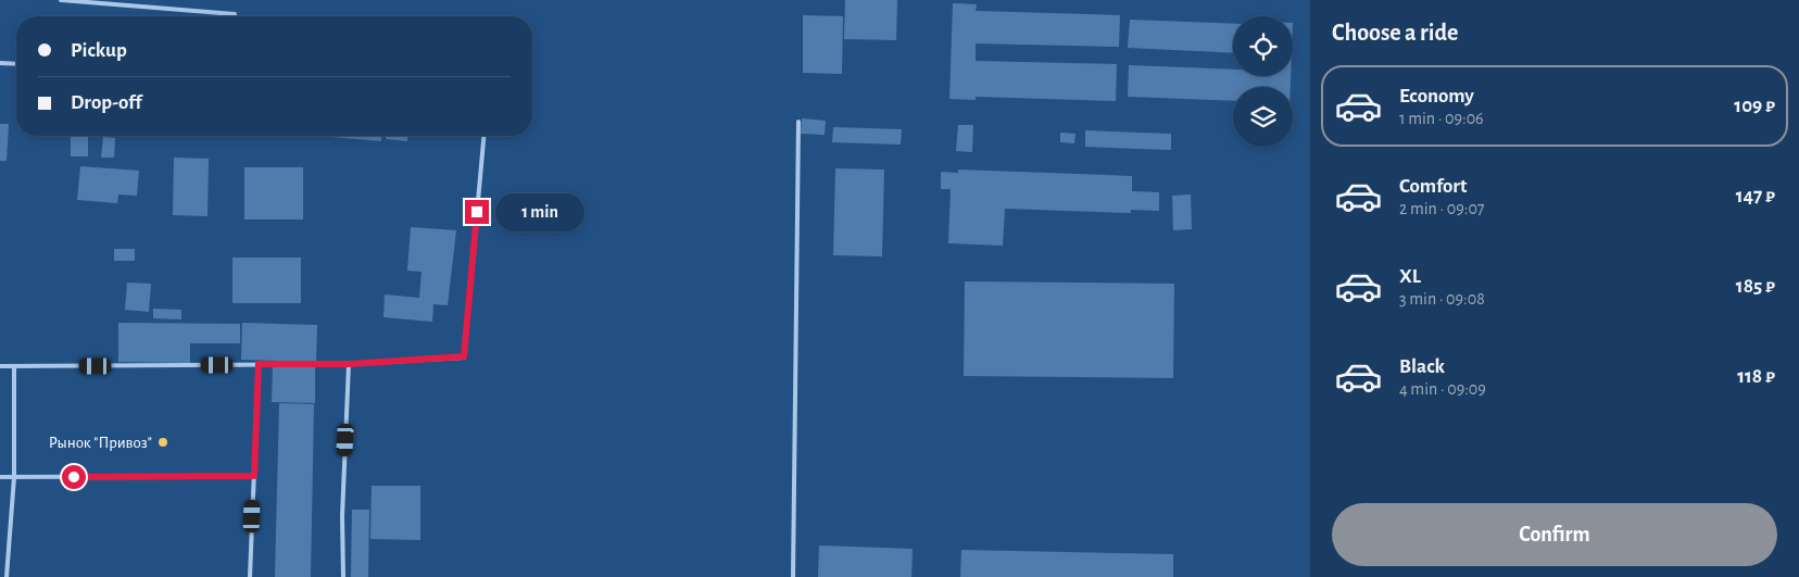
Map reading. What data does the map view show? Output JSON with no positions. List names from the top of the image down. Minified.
{"places":["Рынок \"Привоз\""],"page":{"heading":"Choose a ride","banner":["Pickup","Drop-off"],"list":[{"name":"Economy","note":"1 min · 09:06","value":"109 ₽"},{"name":"Comfort","note":"2 min · 09:07","value":"147 ₽"},{"name":"XL","note":"3 min · 09:08","value":"185 ₽"},{"name":"Black","note":"4 min · 09:09","value":"118 ₽"}],"bubble":"1 min","buttons":"Confirm"}}
